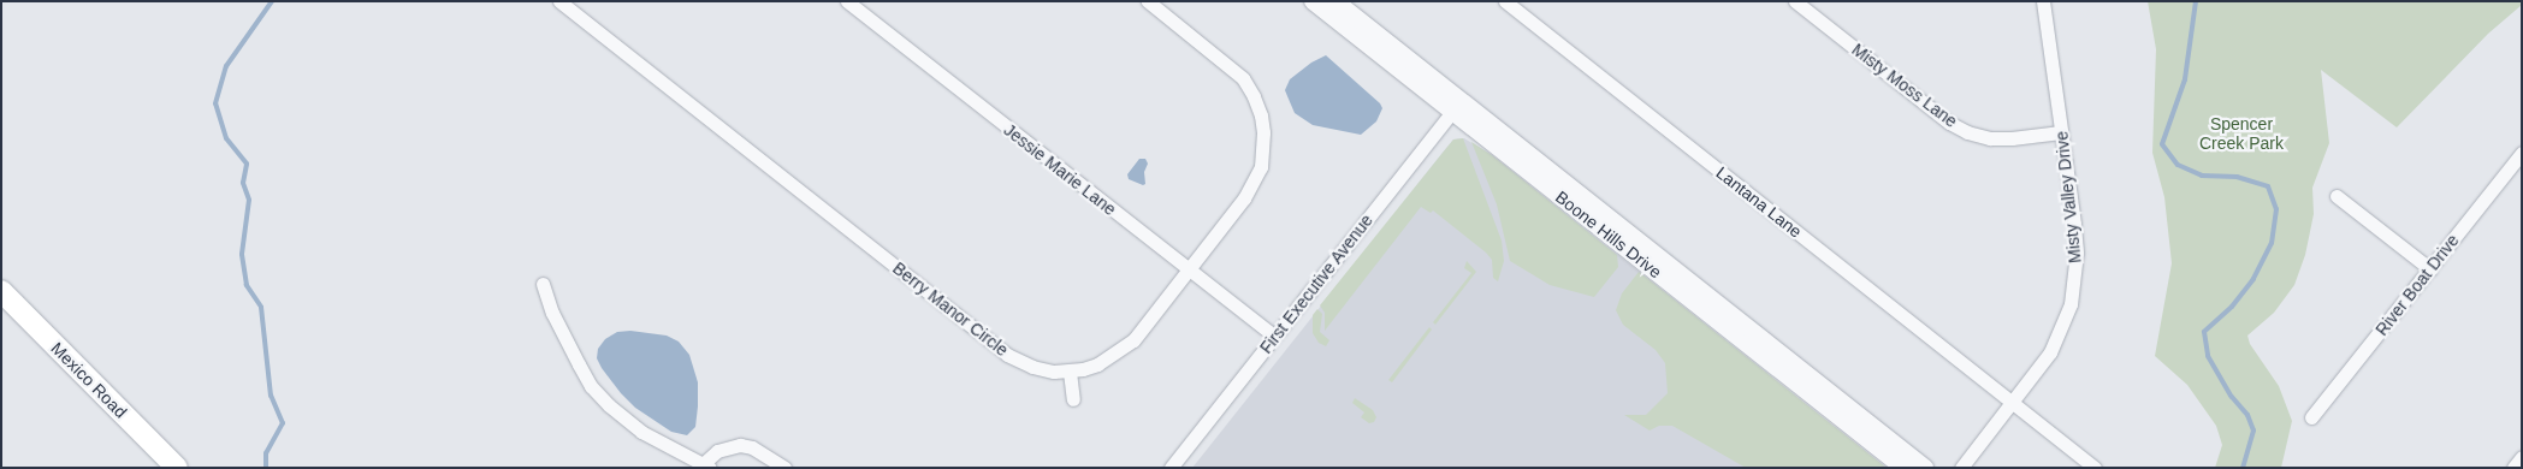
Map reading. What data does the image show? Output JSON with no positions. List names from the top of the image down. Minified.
{"streets":{"main road":["Mexico Road"],"street":["Misty Moss Lane","Jessie Marie Lane","Misty Valley Drive","Lantana Lane","Boone Hills Drive","First Executive Avenue","River Boat Drive","Berry Manor Circle"]},"crossings":[["Misty Moss Lane","Misty Valley Drive"],["Jessie Marie Lane","First Executive Avenue"],["Jessie Marie Lane","Berry Manor Circle"],["Misty Valley Drive","Lantana Lane"],["Boone Hills Drive","First Executive Avenue"]],"parks":["Spencer Creek Park"]}
